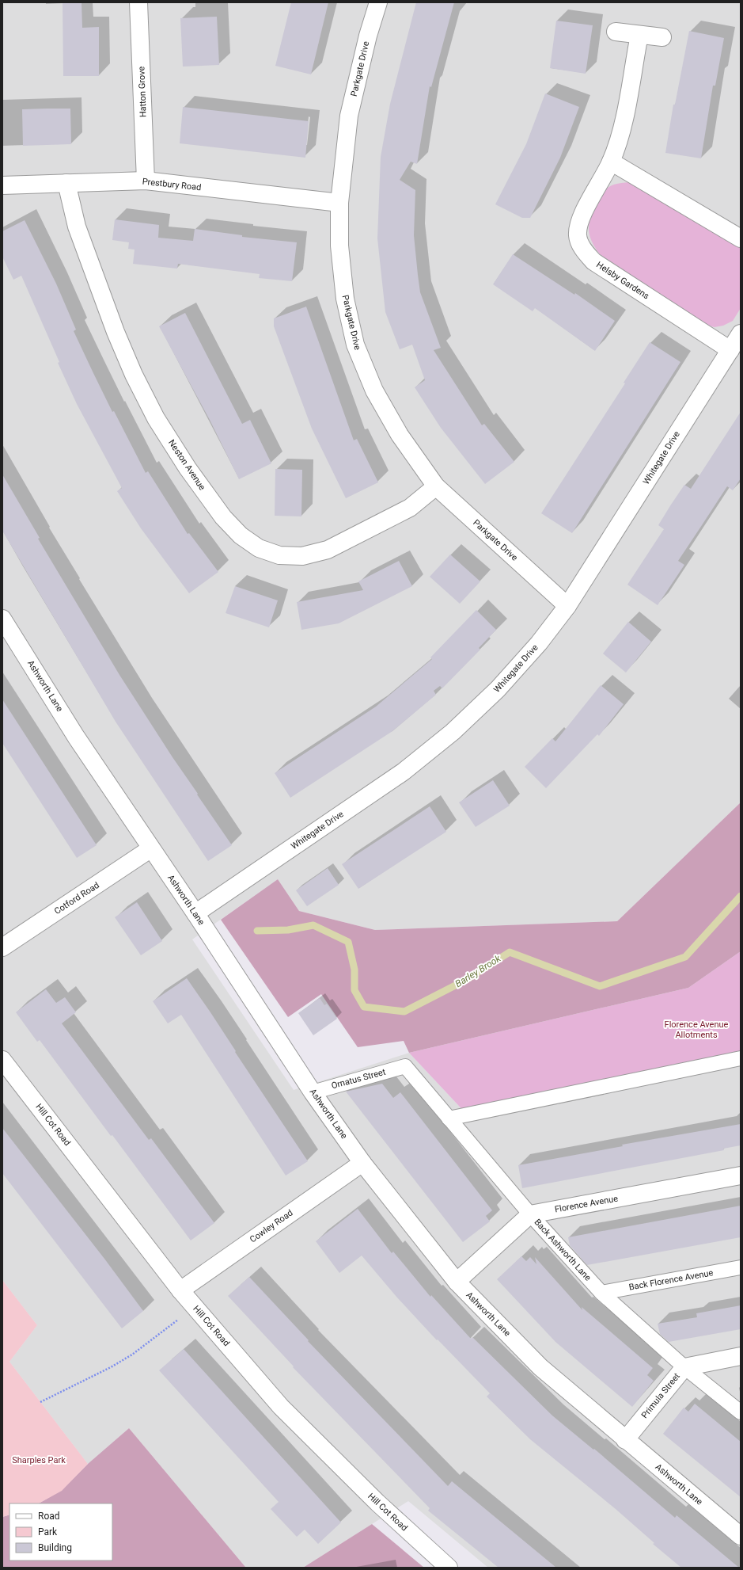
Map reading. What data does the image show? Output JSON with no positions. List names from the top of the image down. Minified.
{"streets":{"street":["Parkgate Drive","Hatton Grove","Prestbury Road","Helsby Gardens","Whitegate Drive","Neston Avenue","Ashworth Lane","Cotford Road","Hill Cot Road","Florence Avenue","Cowley Road","Primula Street"],"lane":["Ornatus Street","Back Ashworth Lane","Back Florence Avenue"]},"crossings":[["Parkgate Drive","Prestbury Road"],["Parkgate Drive","Whitegate Drive"],["Parkgate Drive","Neston Avenue"],["Hatton Grove","Prestbury Road"],["Prestbury Road","Neston Avenue"],["Helsby Gardens","Whitegate Drive"],["Whitegate Drive","Ashworth Lane"],["Ashworth Lane","Cotford Road"],["Ashworth Lane","Ornatus Street"],["Ashworth Lane","Cowley Road"],["Ashworth Lane","Primula Street"],["Ornatus Street","Back Ashworth Lane"],["Hill Cot Road","Cowley Road"],["Florence Avenue","Back Ashworth Lane"],["Back Ashworth Lane","Back Florence Avenue"],["Back Ashworth Lane","Primula Street"]],"water":["Barley Brook"],"parks":["Florence Avenue Allotments","Sharples Park"],"legend":["Road","Park","Building"]}
